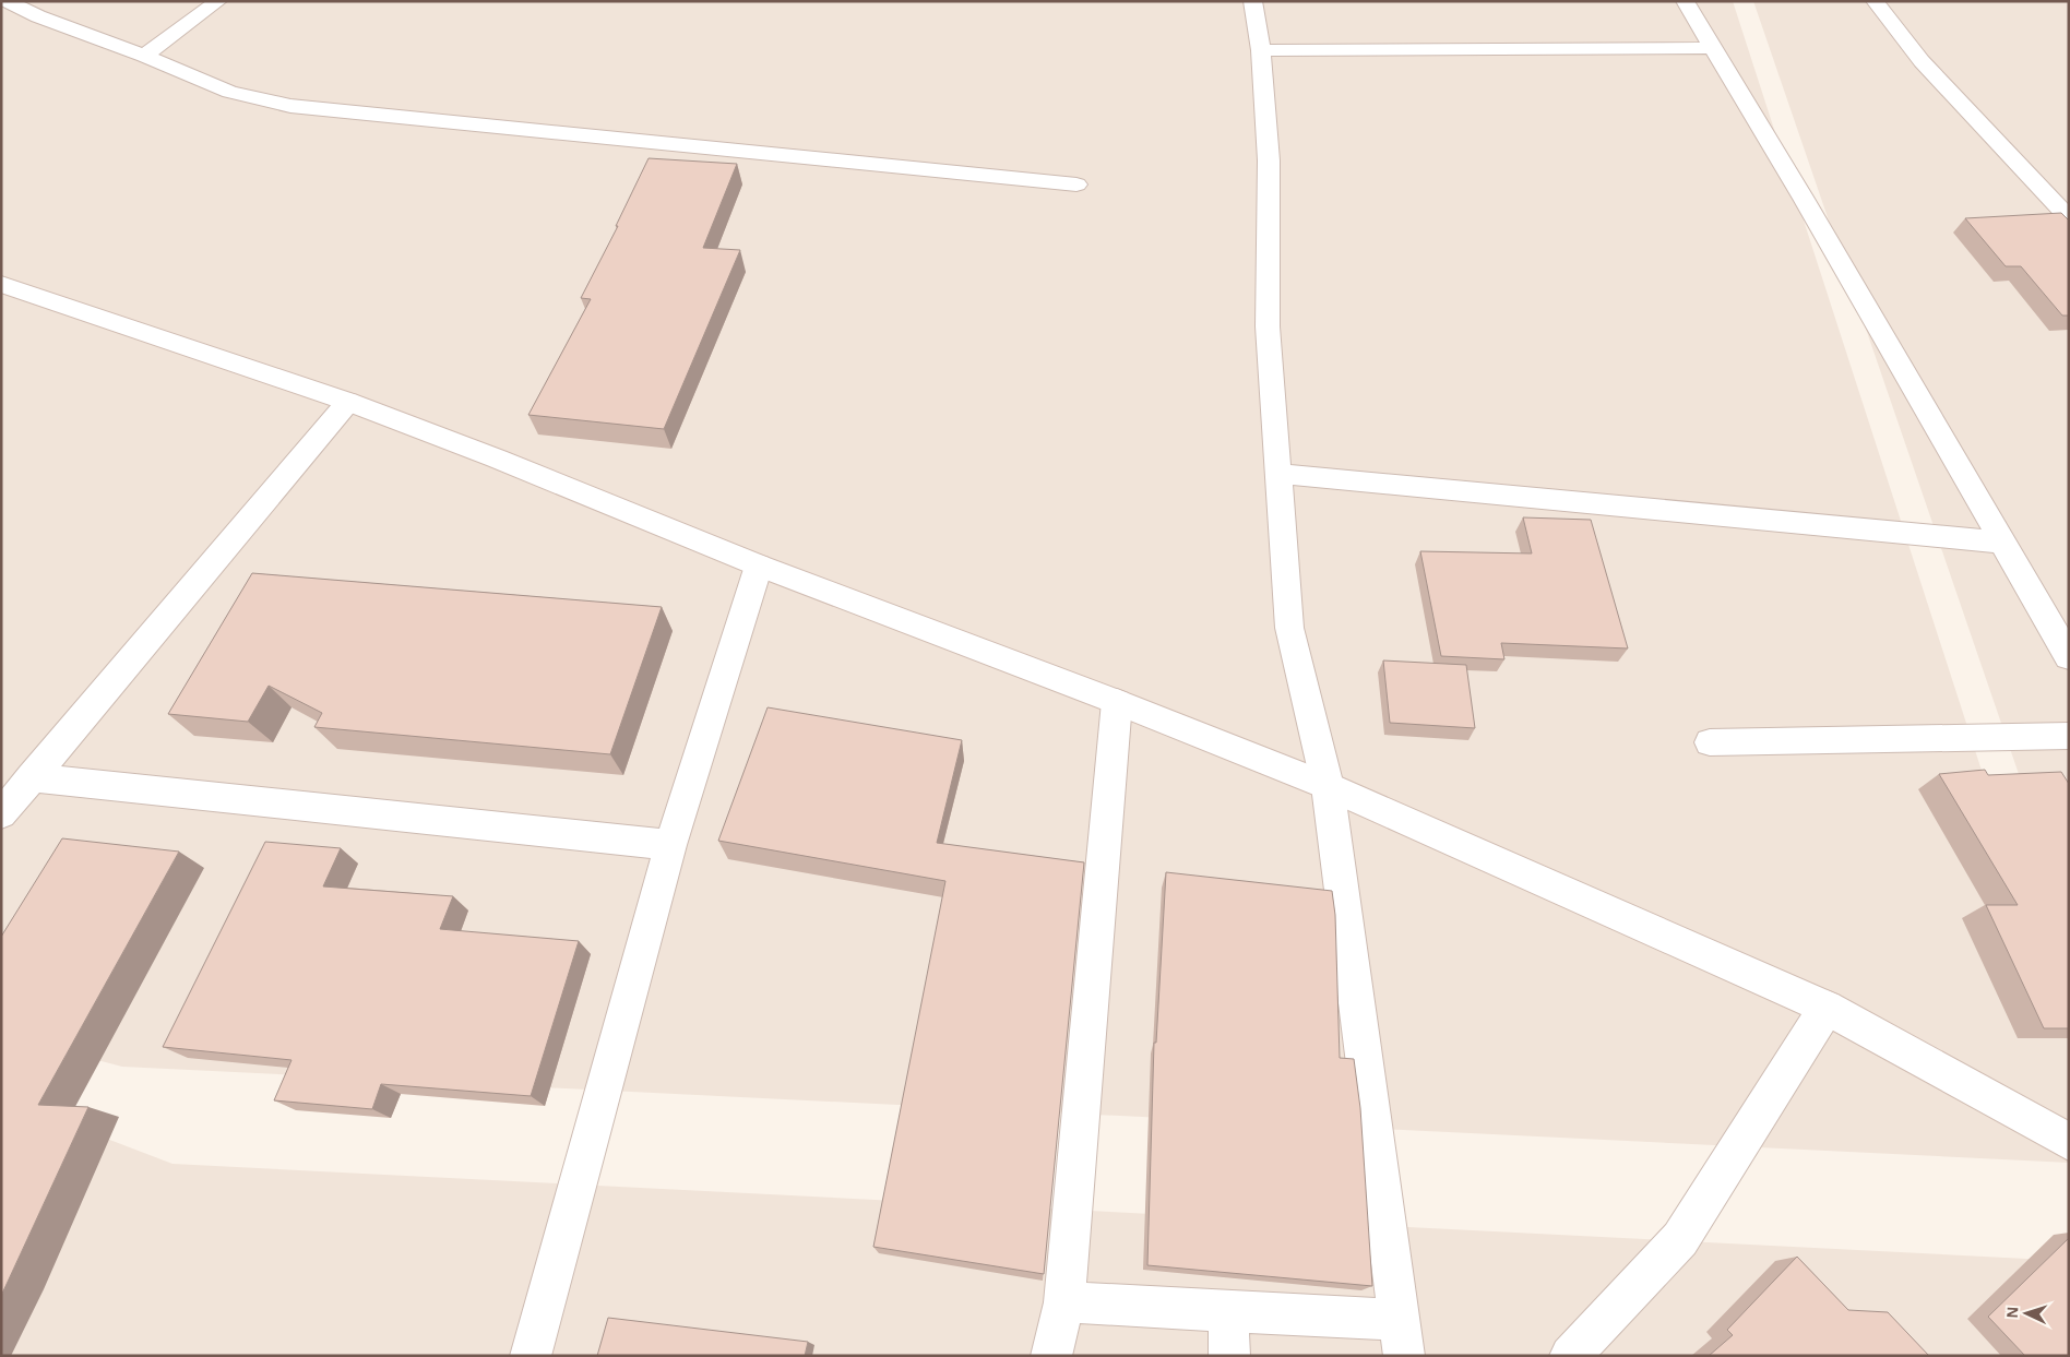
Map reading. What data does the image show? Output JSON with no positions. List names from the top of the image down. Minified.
{"north":"left"}
